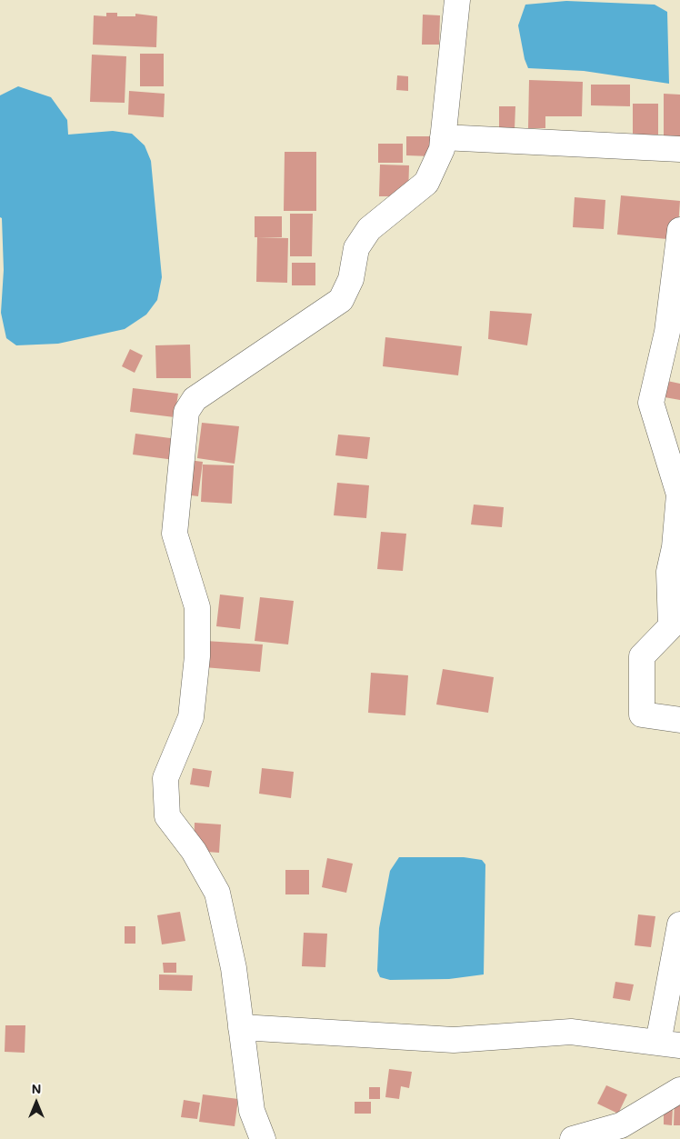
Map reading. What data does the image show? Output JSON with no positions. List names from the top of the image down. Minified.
{"north":"top"}
